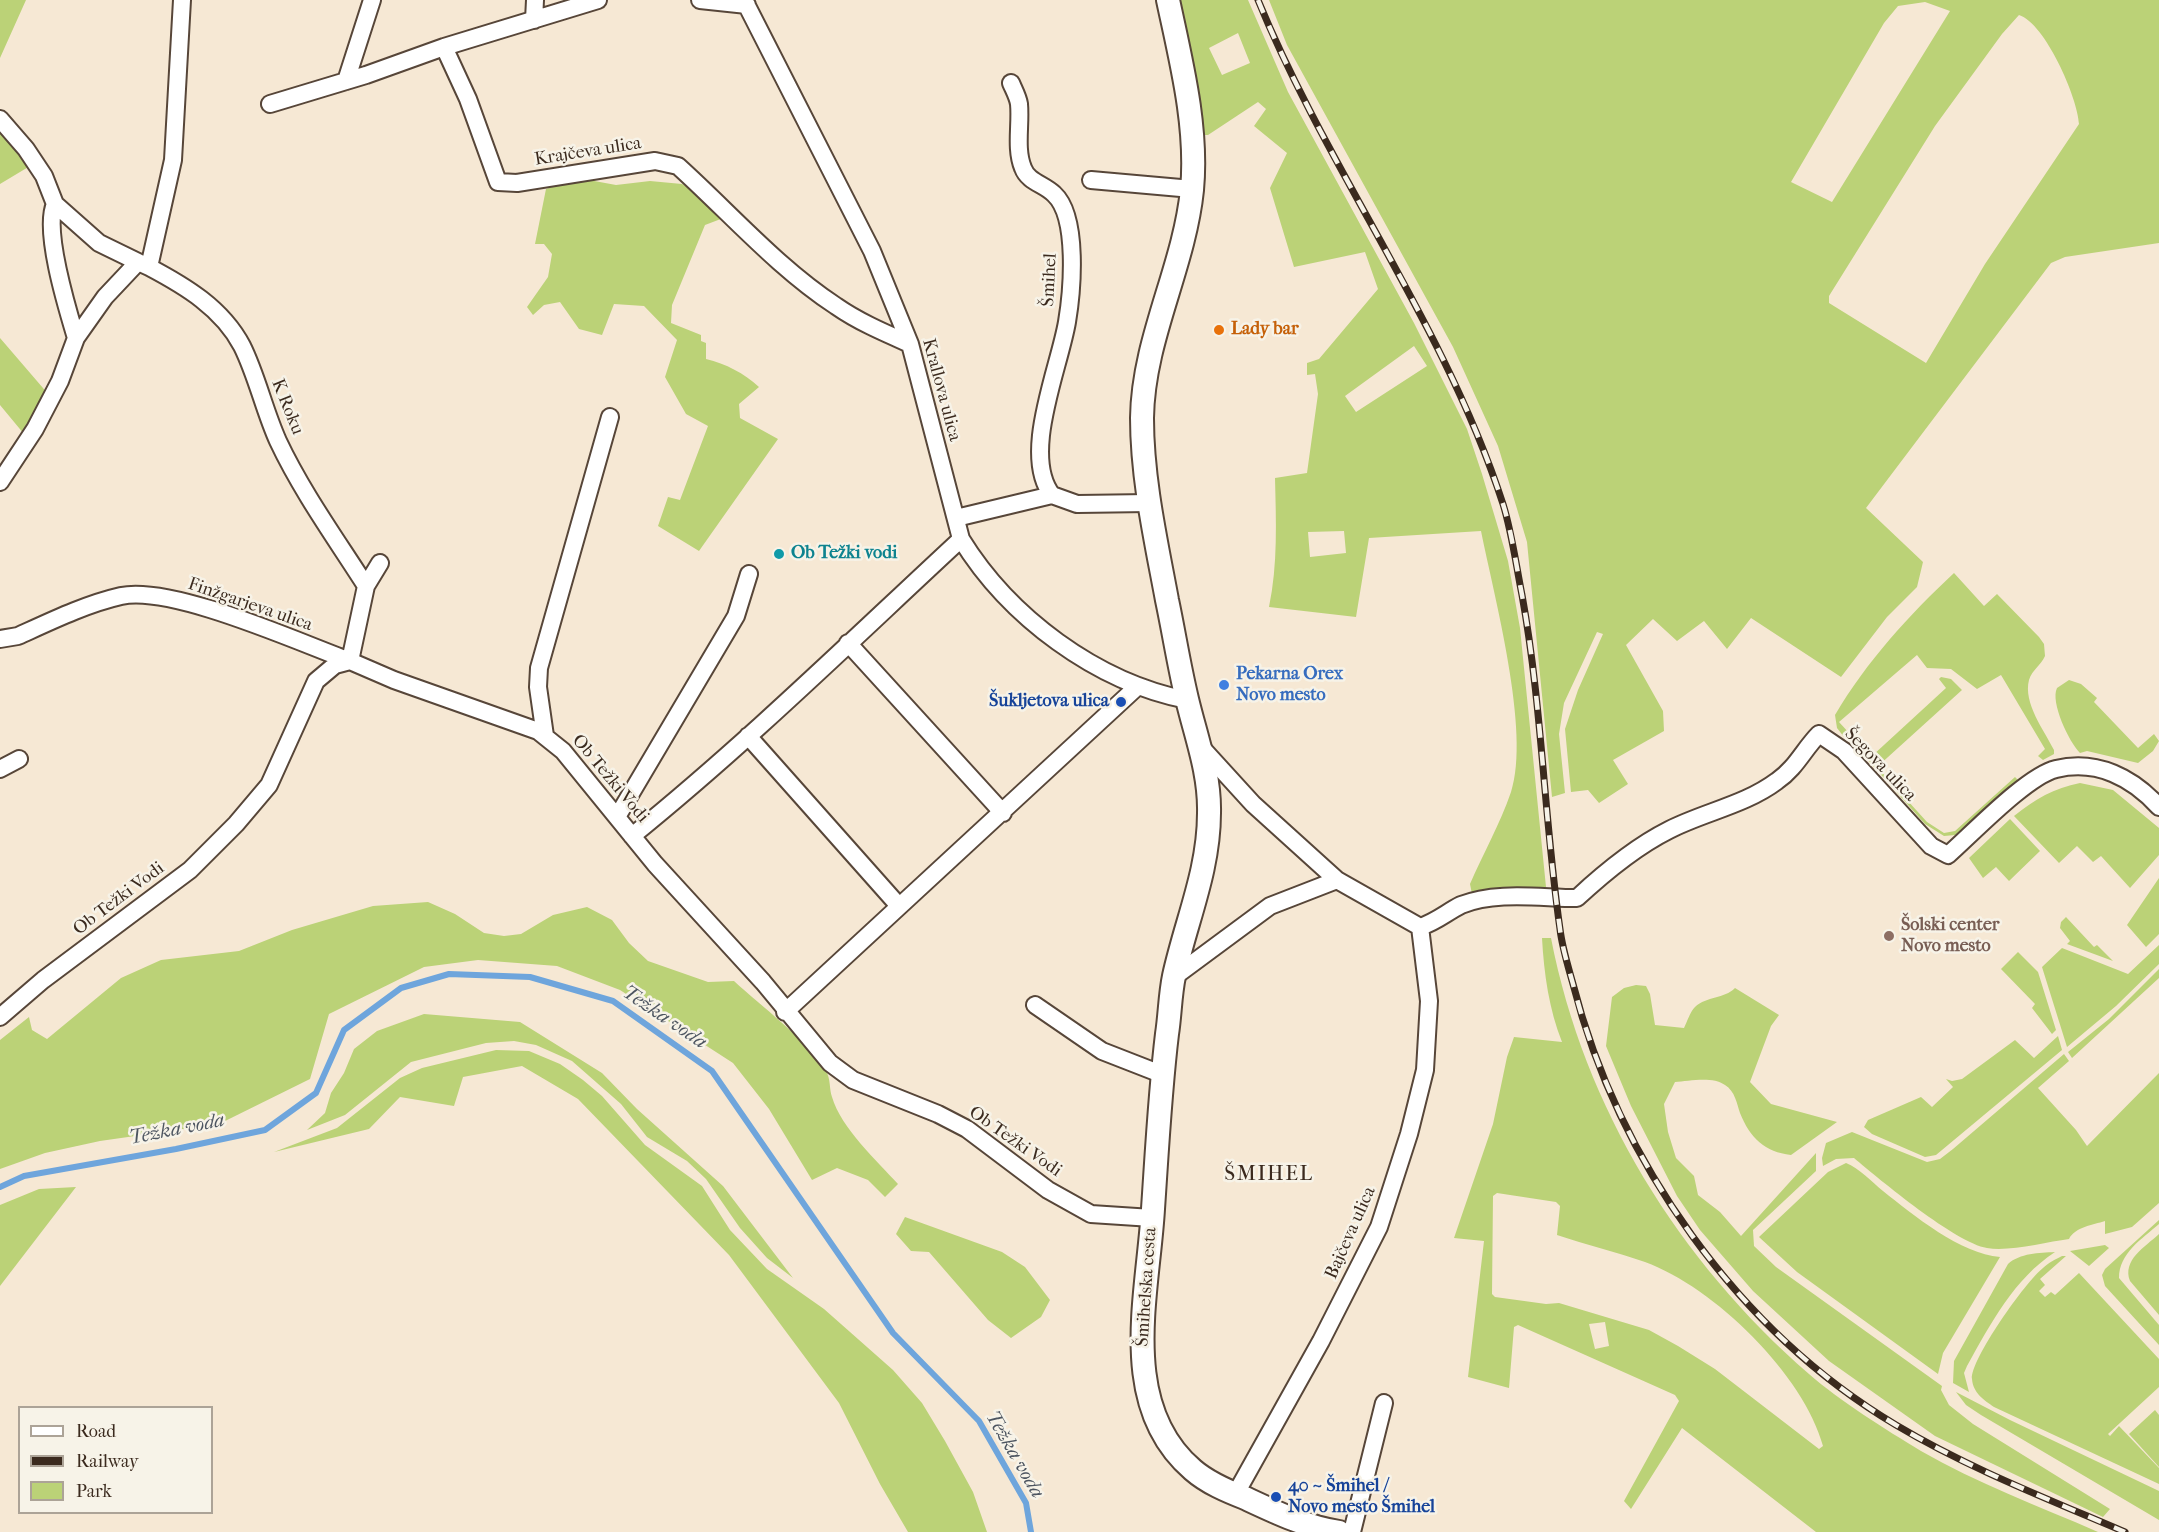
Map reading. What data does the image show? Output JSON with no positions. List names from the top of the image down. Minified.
{"streets":{"street":["Krajčeva ulica","Šmihel","Krallova ulica","K Roku","Finžgarjeva ulica","Šegova ulica","Ob Težki Vodi","Bajčeva ulica","Šmihelska cesta"]},"crossings":[["Krajčeva ulica","Krallova ulica"],["Krallova ulica","Šmihelska cesta"],["Finžgarjeva ulica","Ob Težki Vodi"],["Šegova ulica","Bajčeva ulica"],["Ob Težki Vodi","Šmihelska cesta"],["Bajčeva ulica","Šmihelska cesta"]],"districts":["ŠMIHEL"],"water":["Težka voda"],"places":["Lady bar","Ob Težki vodi","Pekarna Orex Novo mesto","Šukljetova ulica","Šolski center Novo mesto","40 ~ Šmihel / Novo mesto Šmihel"],"legend":["Road","Railway","Park"]}
